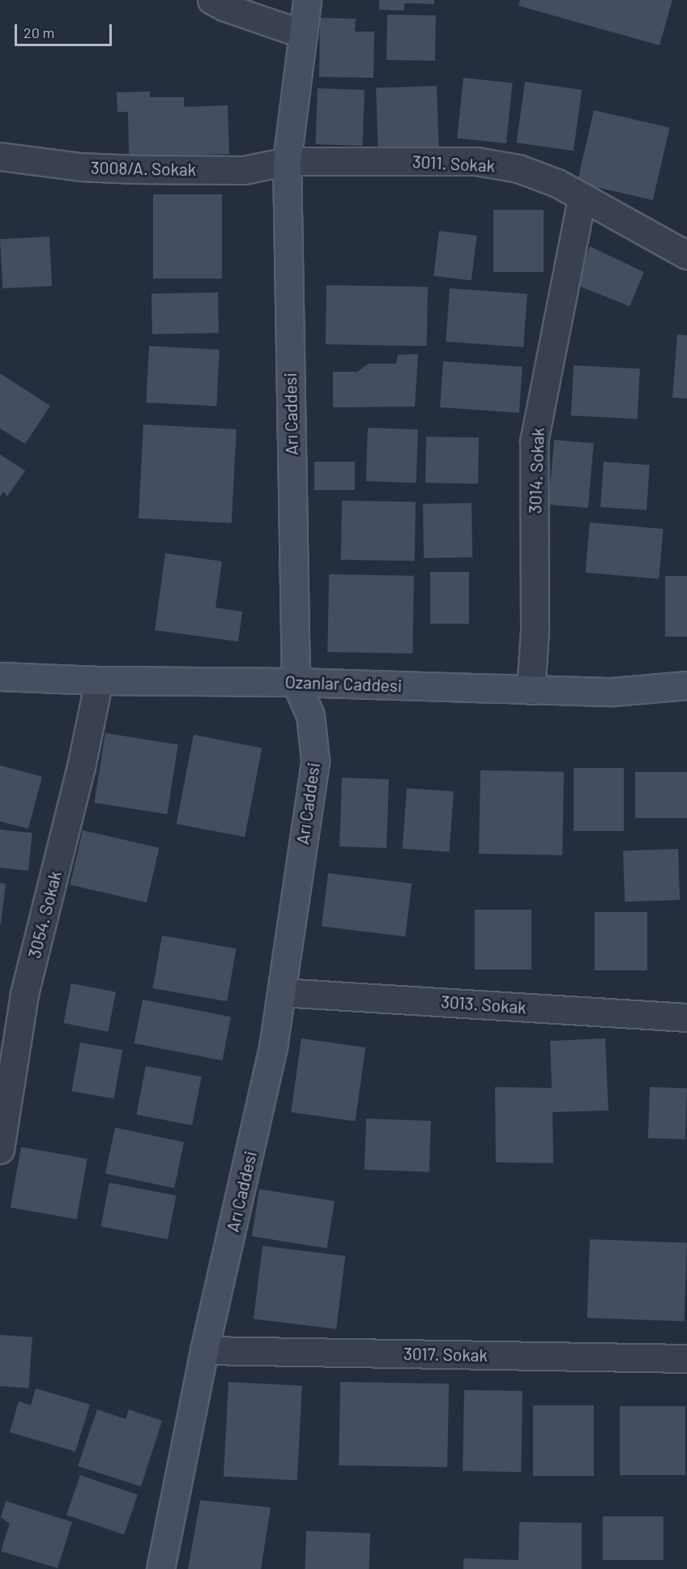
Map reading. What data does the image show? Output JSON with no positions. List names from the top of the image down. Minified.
{"streets":{"street":["3011. Sokak","3008/A. Sokak","Arı Caddesi","3014. Sokak","Ozanlar Caddesi","3054. Sokak","3013. Sokak","3017. Sokak"]},"crossings":[["3011. Sokak","3008/A. Sokak"],["3011. Sokak","Arı Caddesi"],["3011. Sokak","3014. Sokak"],["3008/A. Sokak","Arı Caddesi"],["Arı Caddesi","Ozanlar Caddesi"],["Arı Caddesi","3013. Sokak"],["Arı Caddesi","3017. Sokak"],["3014. Sokak","Ozanlar Caddesi"],["Ozanlar Caddesi","3054. Sokak"]],"scale_bar":"20 m"}
